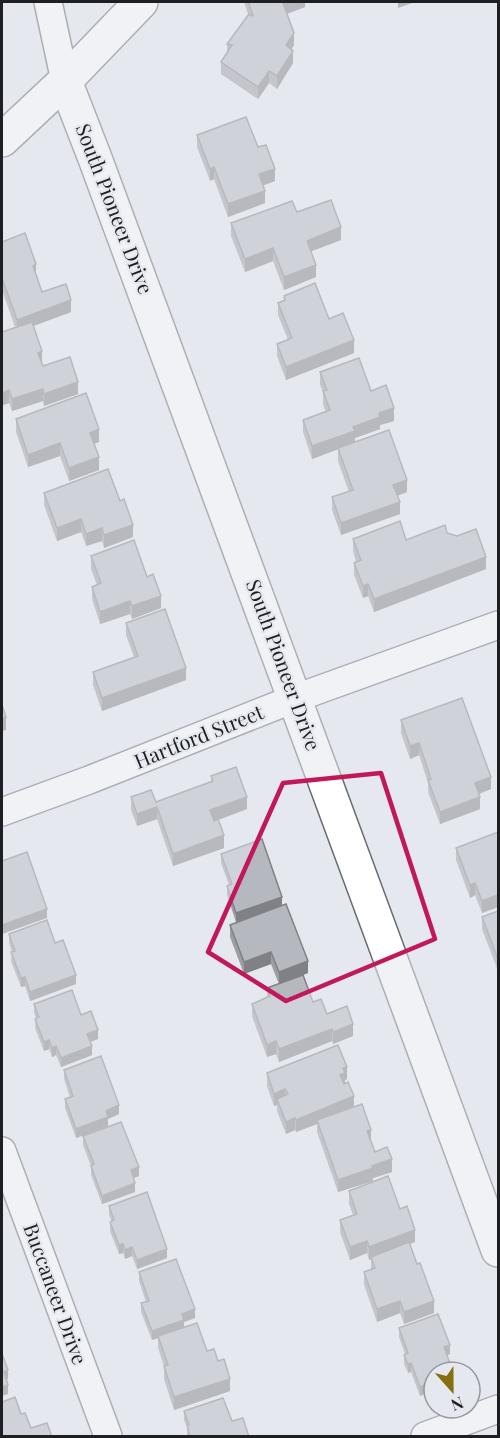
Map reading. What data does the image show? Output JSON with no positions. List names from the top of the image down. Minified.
{"streets":{"street":["South Pioneer Drive","Hartford Street","Buccaneer Drive"]},"crossings":[["South Pioneer Drive","Hartford Street"]],"north":"bottom"}
